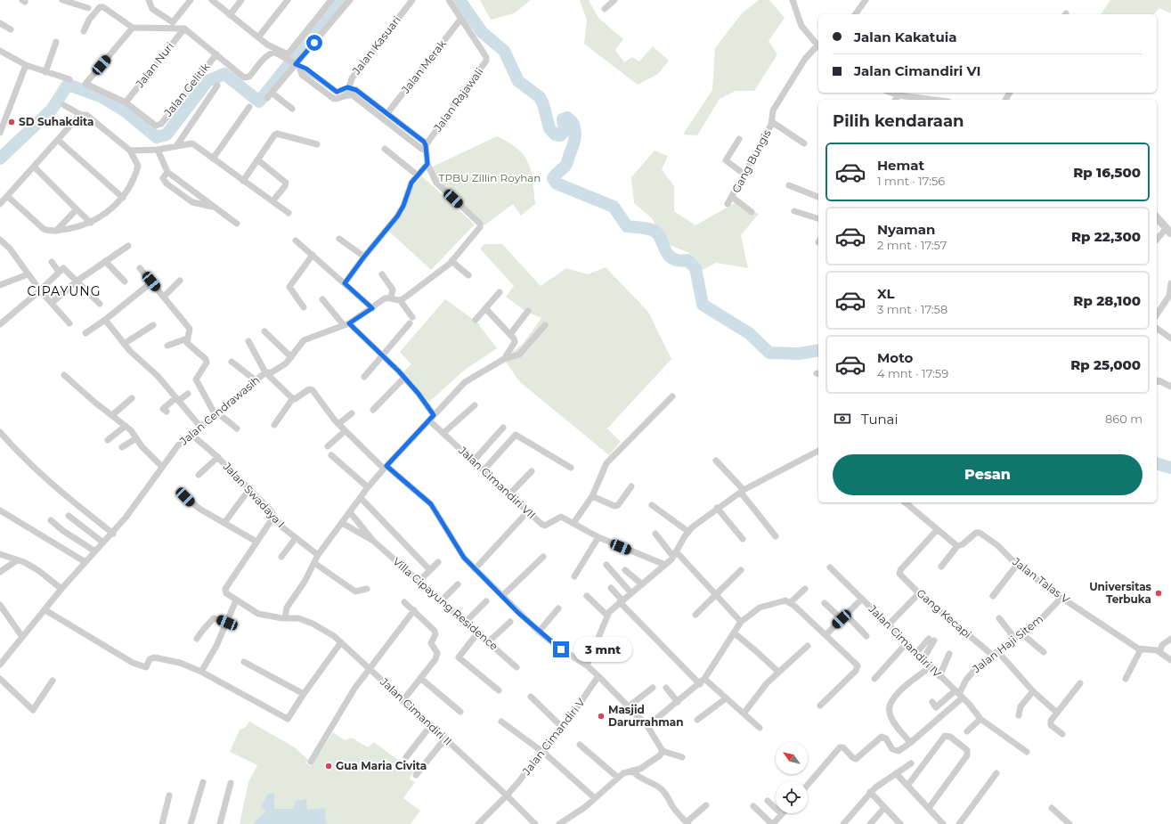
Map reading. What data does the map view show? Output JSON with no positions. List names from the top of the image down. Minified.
{"streets":{"street":["Jalan Kasuari","Jalan Nuri","Jalan Merak","Jalan Gelitik","Jalan Rajawali","Gang Bungis","Jalan Cendrawasih","Jalan Cimandiri VII","Jalan Swadaya I","Jalan Talas V","Villa Cipayung Residence","Gang Kecapi","Jalan Cimandiri IV","Jalan Haji Sitem","Jalan Cimandiri II","Jalan Cimandiri V"]},"crossings":[["Jalan Nuri","Jalan Gelitik"],["Jalan Merak","Jalan Rajawali"],["Jalan Cendrawasih","Jalan Cimandiri VII"],["Jalan Cendrawasih","Jalan Swadaya I"],["Jalan Talas V","Jalan Haji Sitem"],["Gang Kecapi","Jalan Haji Sitem"],["Jalan Cimandiri IV","Jalan Haji Sitem"],["Jalan Cimandiri II","Jalan Cimandiri V"]],"districts":["CIPAYUNG"],"parks":["TPBU Zillin Royhan"],"places":["SD Suhakdita","Universitas Terbuka","Masjid Darurrahman","Gua Maria Civita"],"north":"top left","page":{"banner":["Jalan Kakatuia","Jalan Cimandiri VI"],"heading":"Pilih kendaraan","list":[{"name":"Hemat","note":"1 mnt · 17:56","value":"Rp 16,500"},{"name":"Nyaman","note":"2 mnt · 17:57","value":"Rp 22,300"},{"name":"XL","note":"3 mnt · 17:58","value":"Rp 28,100"},{"name":"Moto","note":"4 mnt · 17:59","value":"Rp 25,000"}],"pay":["Tunai","860 m"],"buttons":"Pesan","bubble":"3 mnt"}}
